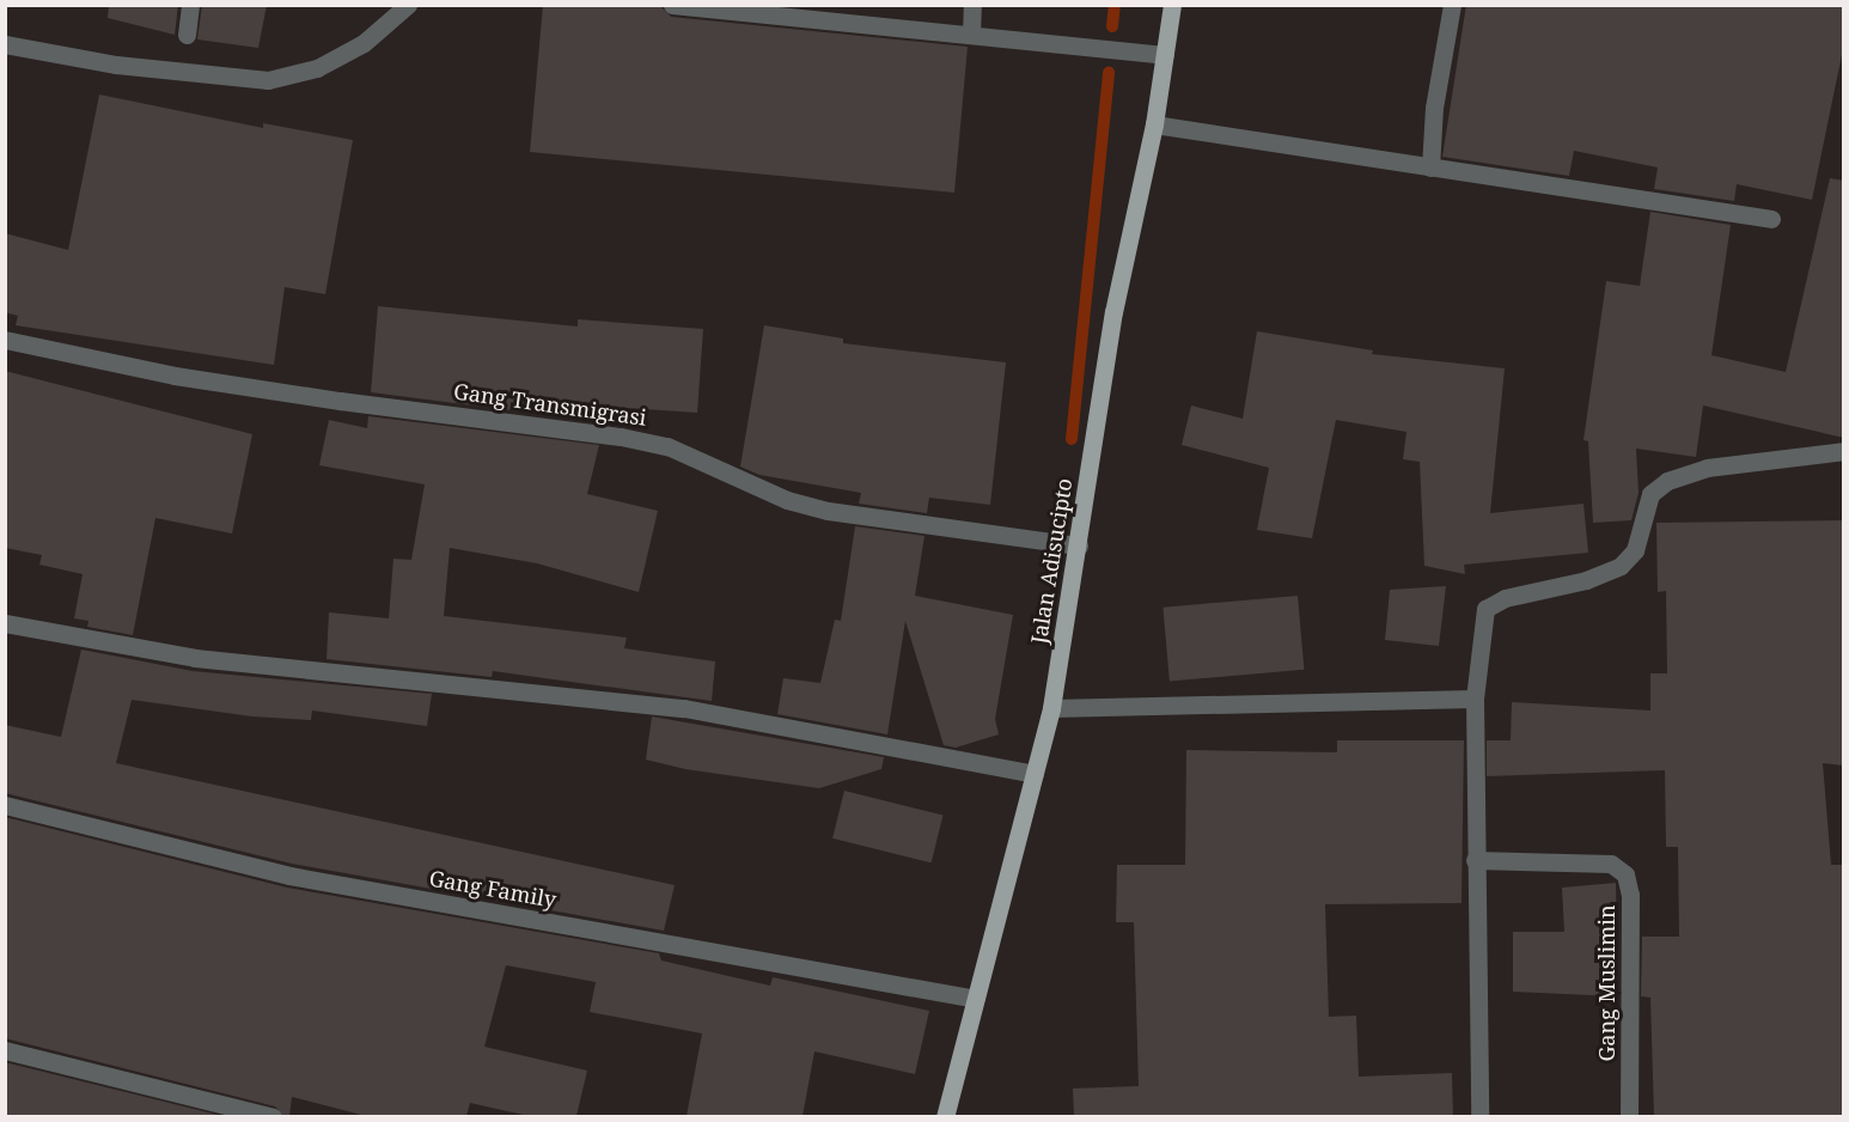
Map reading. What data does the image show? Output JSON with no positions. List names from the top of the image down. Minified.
{"streets":{"main road":["Jalan Adisucipto"],"street":["Gang Transmigrasi","Gang Family","Gang Muslimin"]},"crossings":[["Gang Transmigrasi","Jalan Adisucipto"],["Jalan Adisucipto","Gang Family"]]}
